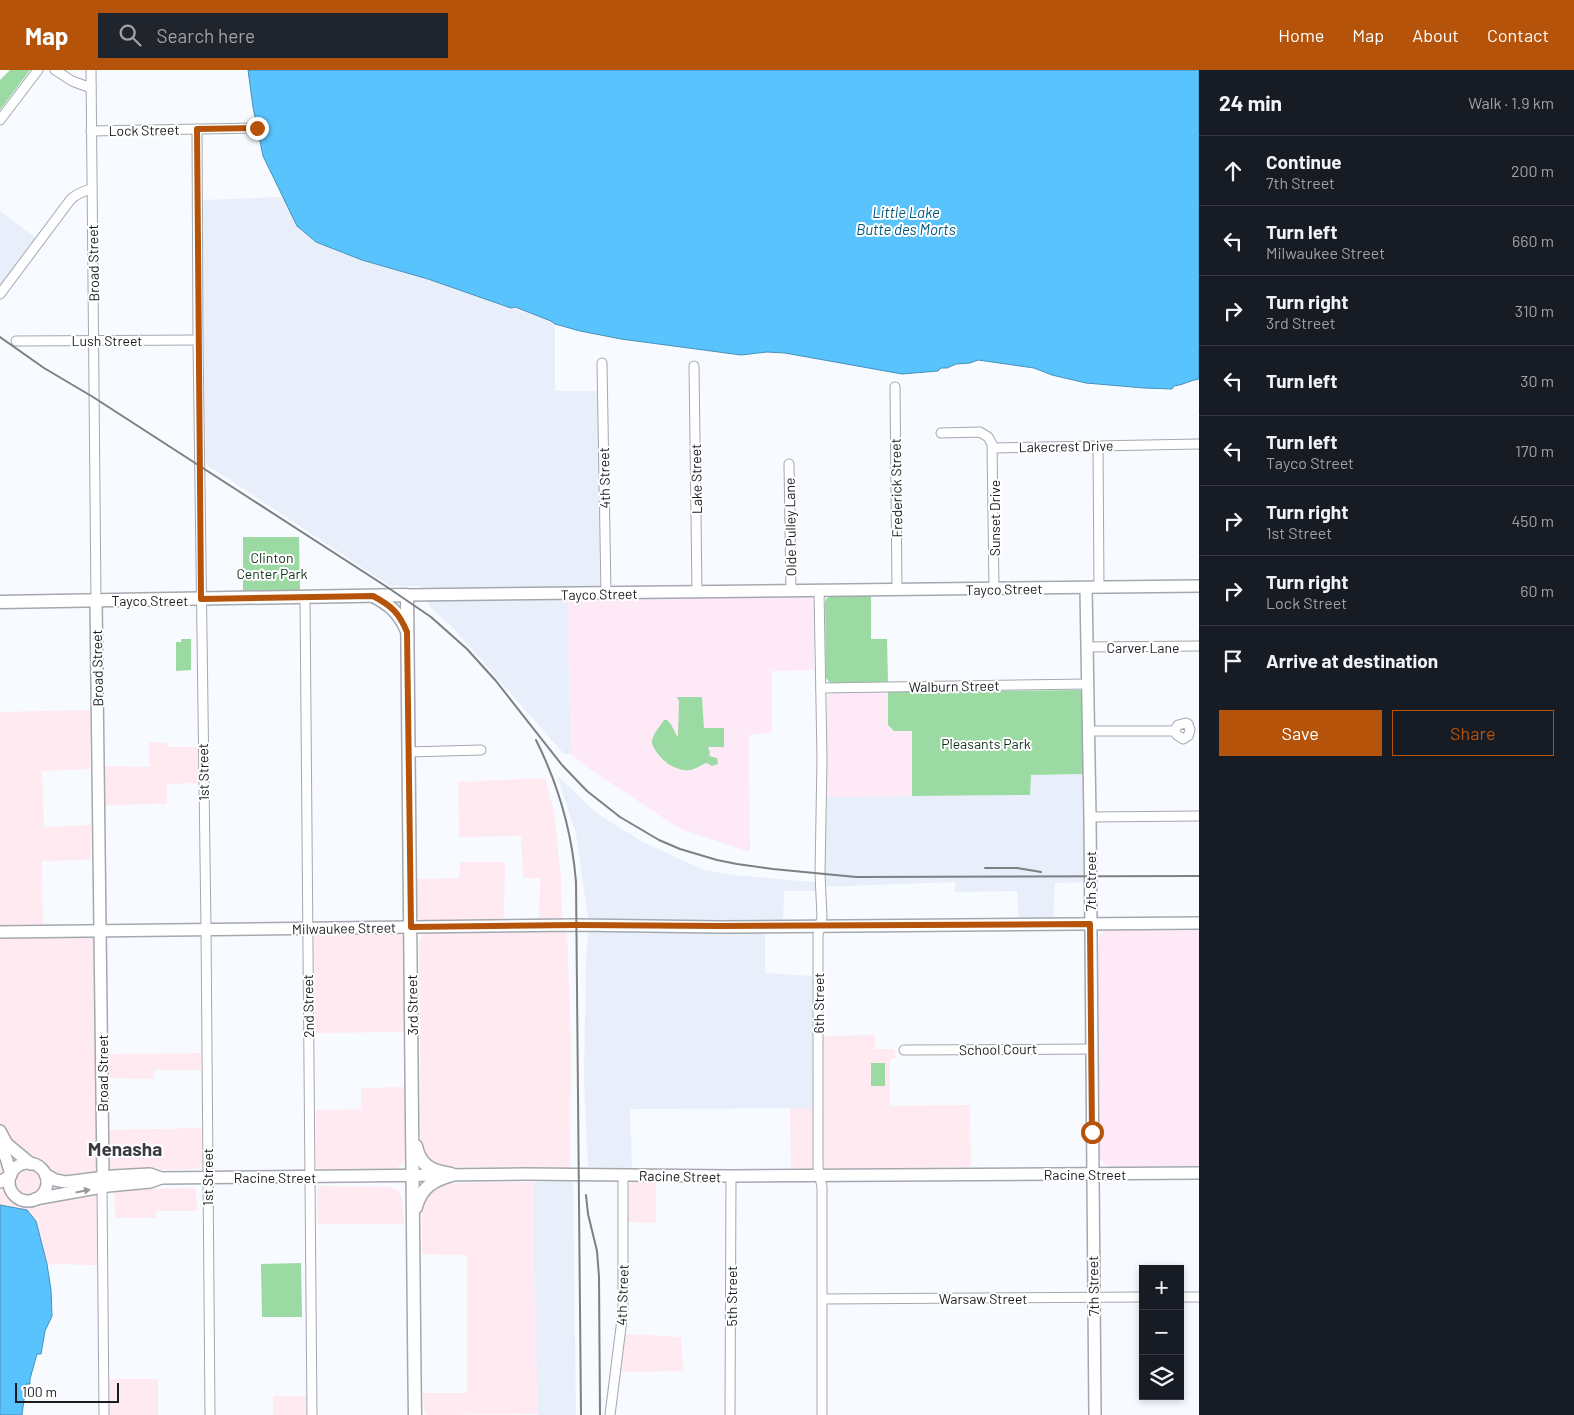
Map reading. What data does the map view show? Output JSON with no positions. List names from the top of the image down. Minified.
{"streets":{"main road":["Tayco Street","3rd Street"],"street":["Lock Street","Broad Street","Lush Street","Lakecrest Drive","4th Street","Lake Street","Frederick Street","Sunset Drive","Olde Pulley Lane","Carver Lane","Walburn Street","1st Street","7th Street","Milwaukee Street","6th Street","2nd Street","School Court","Racine Street","5th Street","Warsaw Street"]},"crossings":[["Lock Street","Broad Street"],["Lock Street","1st Street"],["Broad Street","Lush Street"],["Broad Street","Tayco Street"],["Broad Street","Milwaukee Street"],["Broad Street","Racine Street"],["Lush Street","1st Street"],["Lakecrest Drive","Sunset Drive"],["4th Street","Tayco Street"],["4th Street","Racine Street"],["Lake Street","Tayco Street"],["Frederick Street","Tayco Street"],["Sunset Drive","Tayco Street"],["Olde Pulley Lane","Tayco Street"],["Tayco Street","1st Street"],["Tayco Street","7th Street"],["Tayco Street","6th Street"],["Tayco Street","3rd Street"],["Tayco Street","2nd Street"],["Carver Lane","7th Street"],["Walburn Street","7th Street"],["Walburn Street","6th Street"],["1st Street","Milwaukee Street"],["1st Street","Racine Street"],["7th Street","Milwaukee Street"],["7th Street","School Court"],["7th Street","Racine Street"],["7th Street","Warsaw Street"],["Milwaukee Street","6th Street"],["Milwaukee Street","3rd Street"],["Milwaukee Street","2nd Street"],["6th Street","Racine Street"],["6th Street","Warsaw Street"],["3rd Street","Racine Street"],["2nd Street","Racine Street"],["Racine Street","5th Street"]],"districts":["Menasha"],"water":["Little Lake Butte des Morts"],"parks":["Clinton Center Park","Pleasants Park"],"scale_bar":"100 m","page":{"header":"Map","search":"Search here","nav":["Home","Map","About","Contact"],"heading":["24 min","Walk · 1.9 km"],"list":[["Continue","7th Street","200 m"],["Turn left","Milwaukee Street","660 m"],["Turn right","3rd Street","310 m"],["Turn left","30 m"],["Turn left","Tayco Street","170 m"],["Turn right","1st Street","450 m"],["Turn right","Lock Street","60 m"],"Arrive at destination"],"buttons":["Save","Share"],"map_buttons":["+","−"],"scale":"100 m"}}
